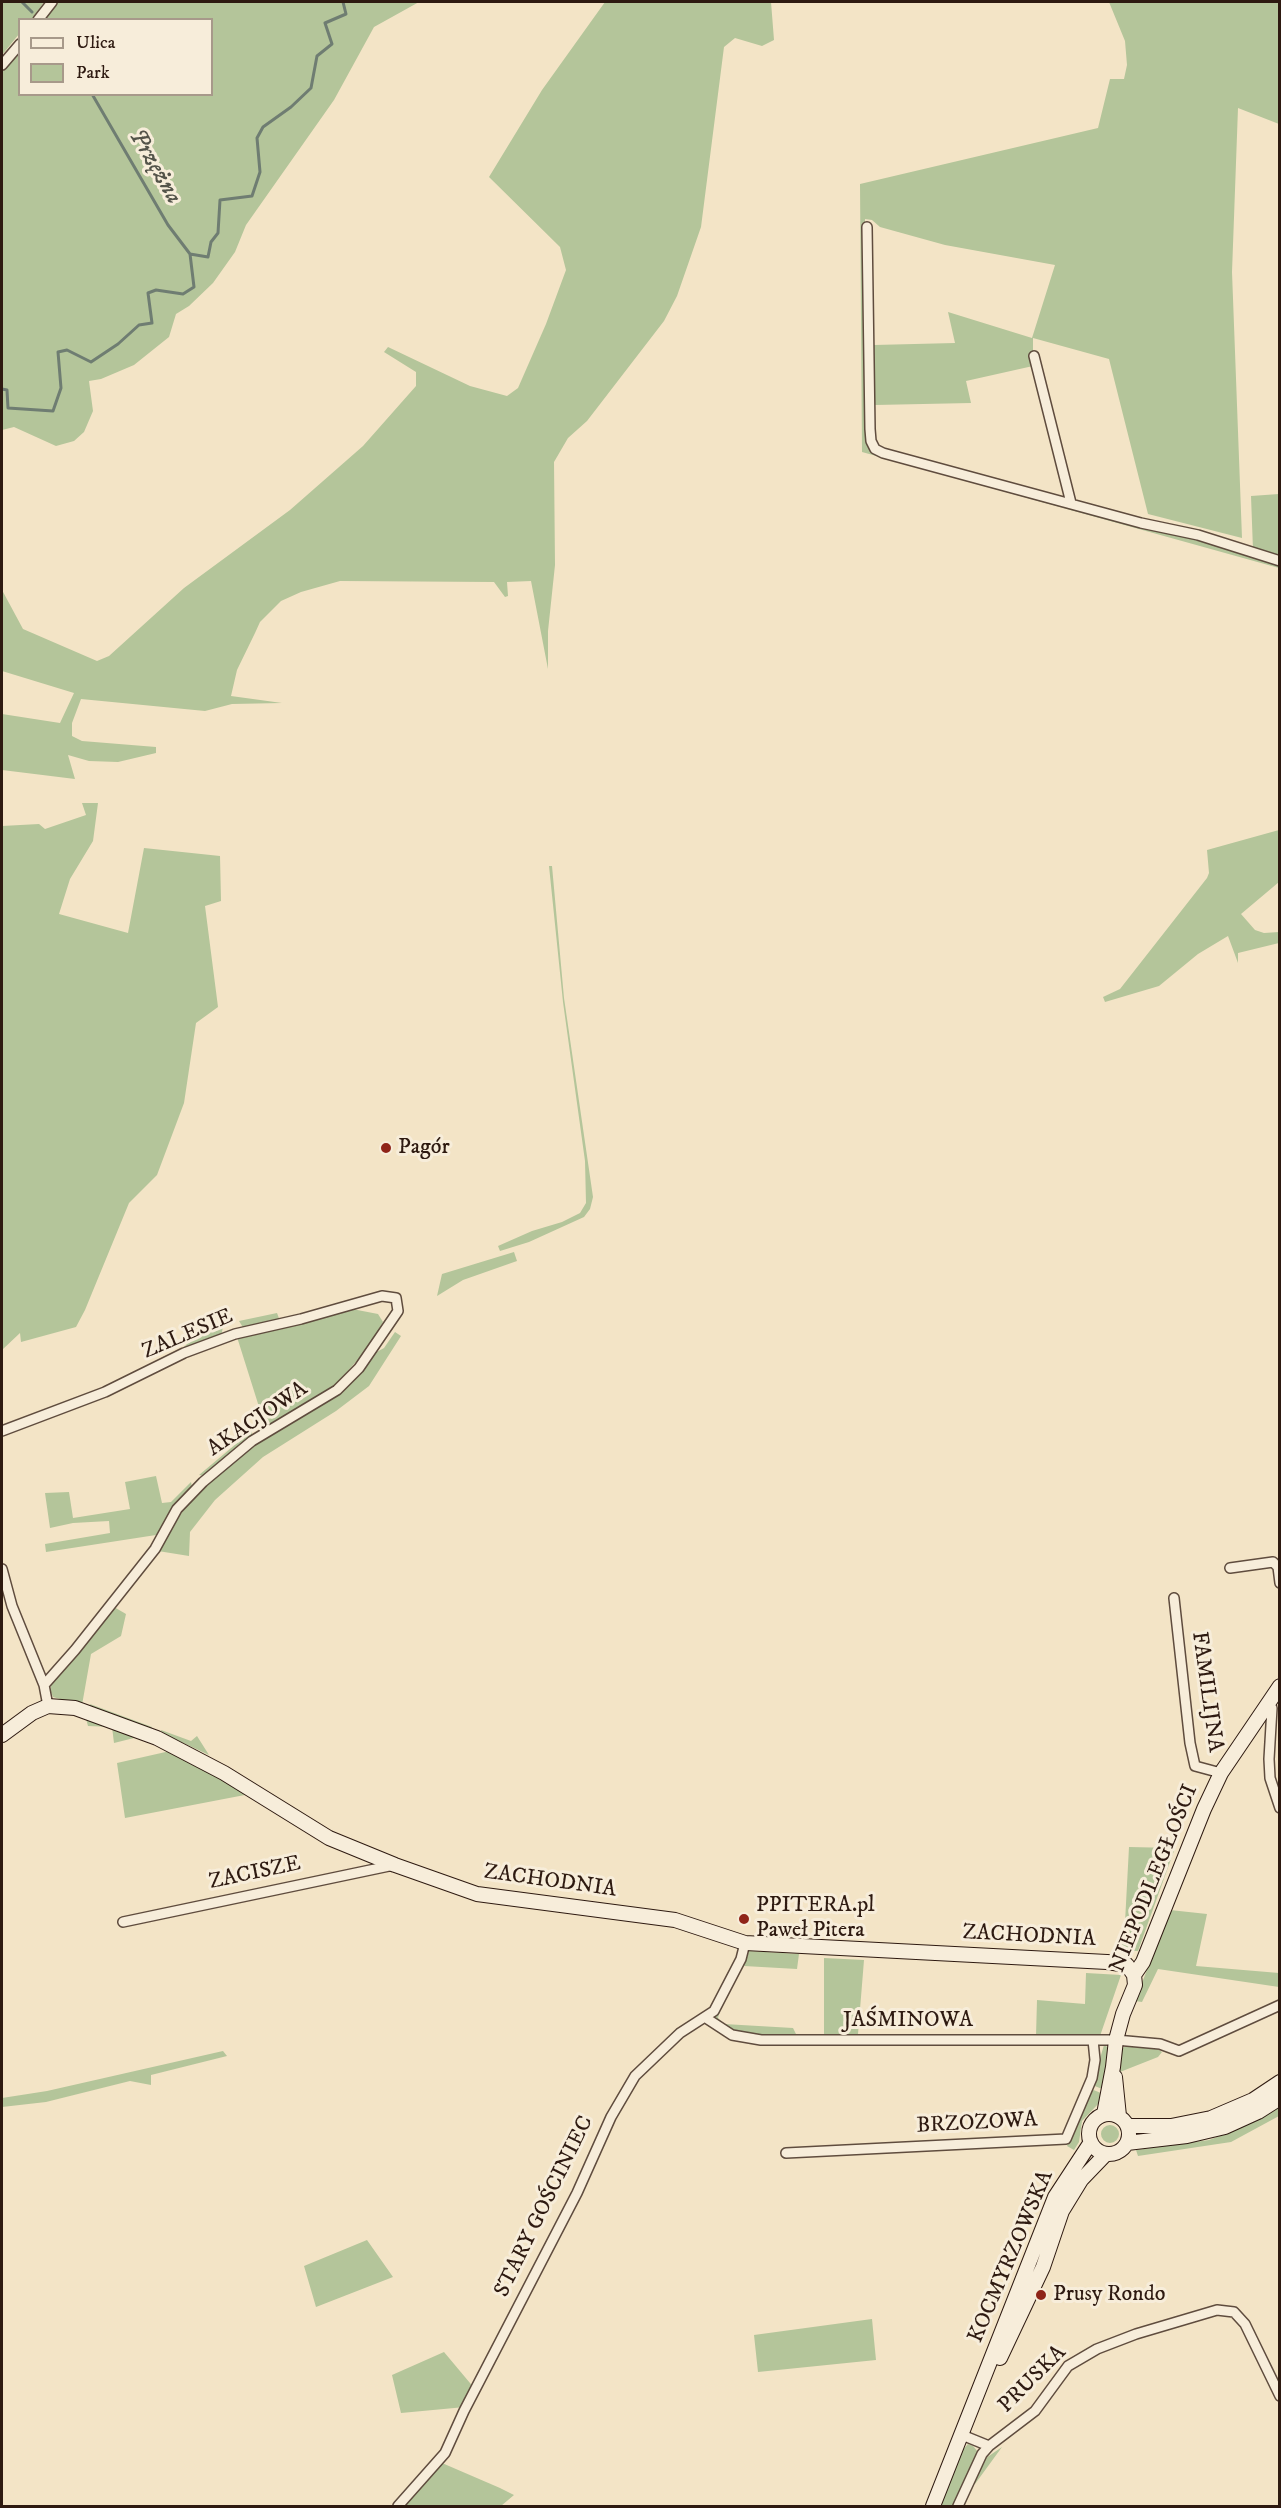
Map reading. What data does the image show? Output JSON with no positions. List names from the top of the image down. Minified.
{"streets":{"street":["ZALESIE","AKACJOWA","FAMILIJNA","ZACISZE","NIEPODLEGŁOŚCI","ZACHODNIA","JAŚMINOWA","BRZOZOWA","STARY GOŚCINIEC","KOCMYRZOWSKA","PRUSKA"]},"crossings":[["ZALESIE","AKACJOWA"],["FAMILIJNA","NIEPODLEGŁOŚCI"],["ZACISZE","ZACHODNIA"],["NIEPODLEGŁOŚCI","ZACHODNIA"],["NIEPODLEGŁOŚCI","JAŚMINOWA"],["NIEPODLEGŁOŚCI","KOCMYRZOWSKA"],["ZACHODNIA","STARY GOŚCINIEC"],["JAŚMINOWA","BRZOZOWA"],["JAŚMINOWA","STARY GOŚCINIEC"]],"water":["Przężna"],"places":["Pagór","PPITERA.pl Paweł Pitera","Prusy Rondo"],"legend":["Ulica","Park"]}
